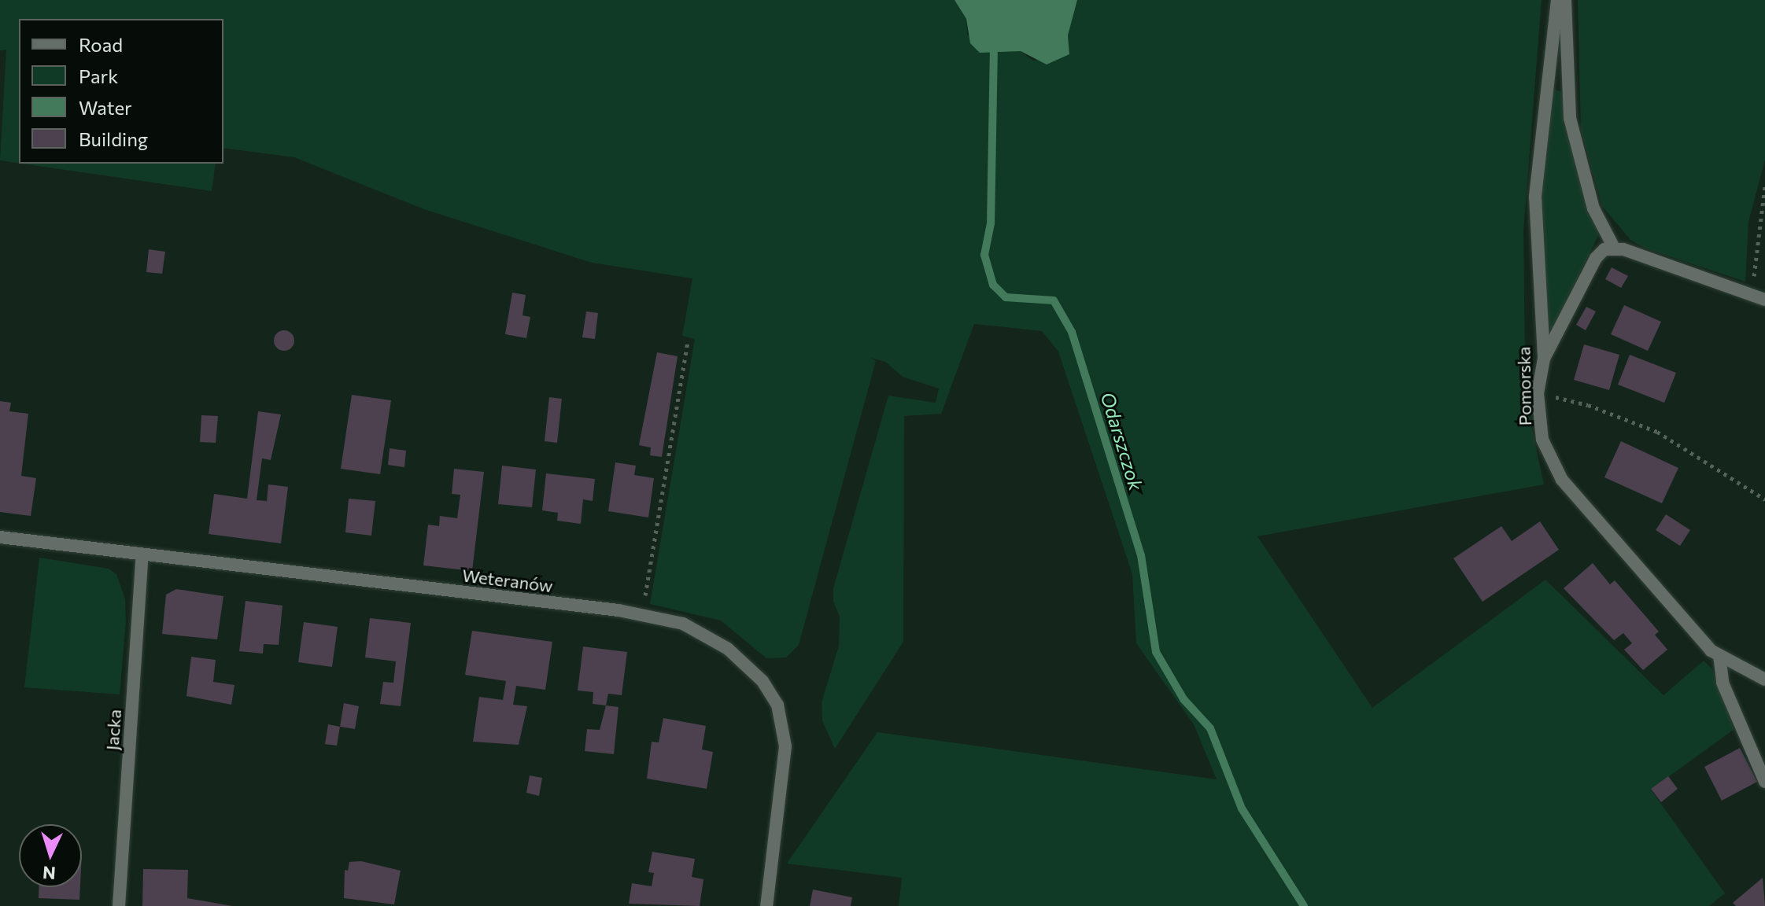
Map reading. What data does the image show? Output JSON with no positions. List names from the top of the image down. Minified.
{"streets":{"street":["Pomorska","Weteranów","Jacka"]},"crossings":[["Weteranów","Jacka"]],"water":["Odarszczok"],"legend":["Road","Park","Water","Building"],"north":"bottom"}
